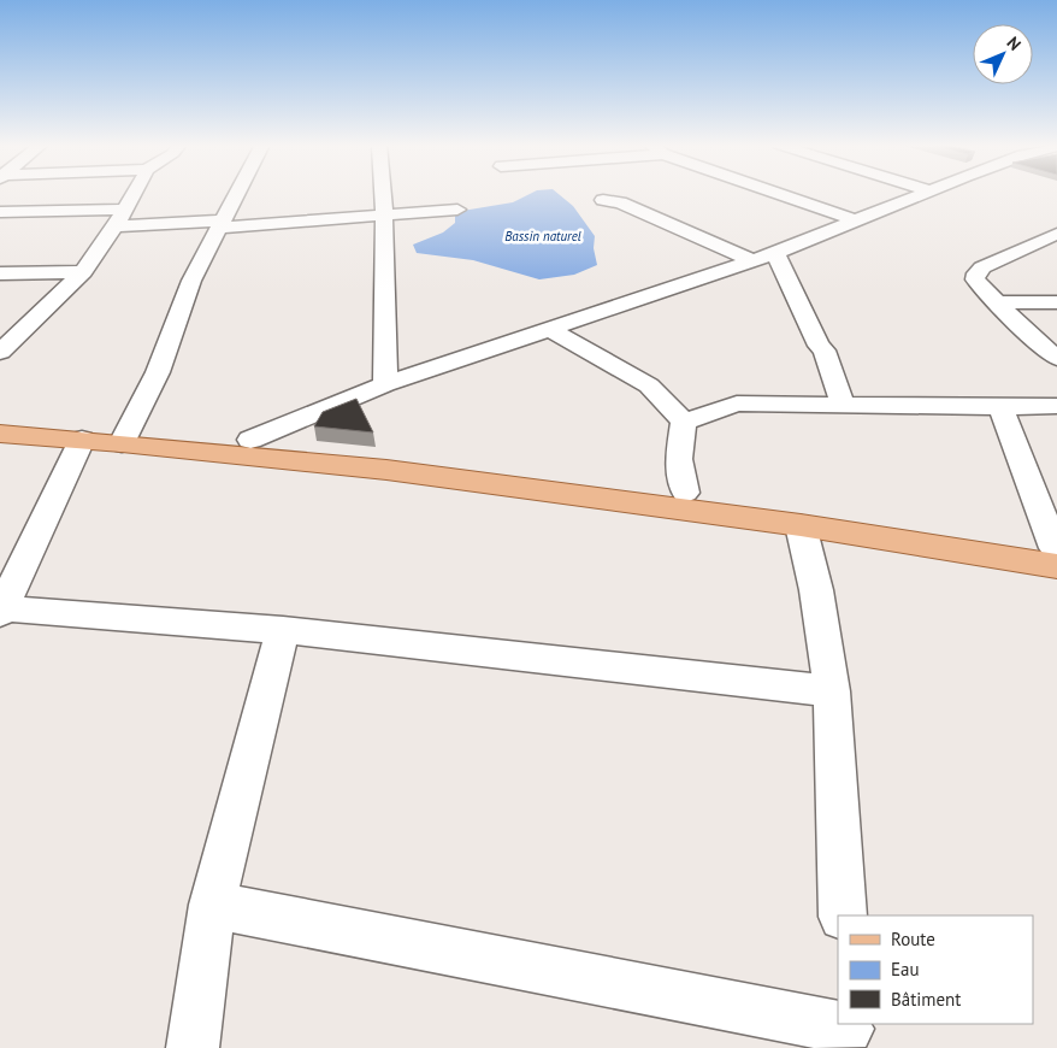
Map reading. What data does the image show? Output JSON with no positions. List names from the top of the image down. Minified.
{"water":["Bassin naturel"],"legend":["Route","Eau","Bâtiment"],"north":"top right"}
